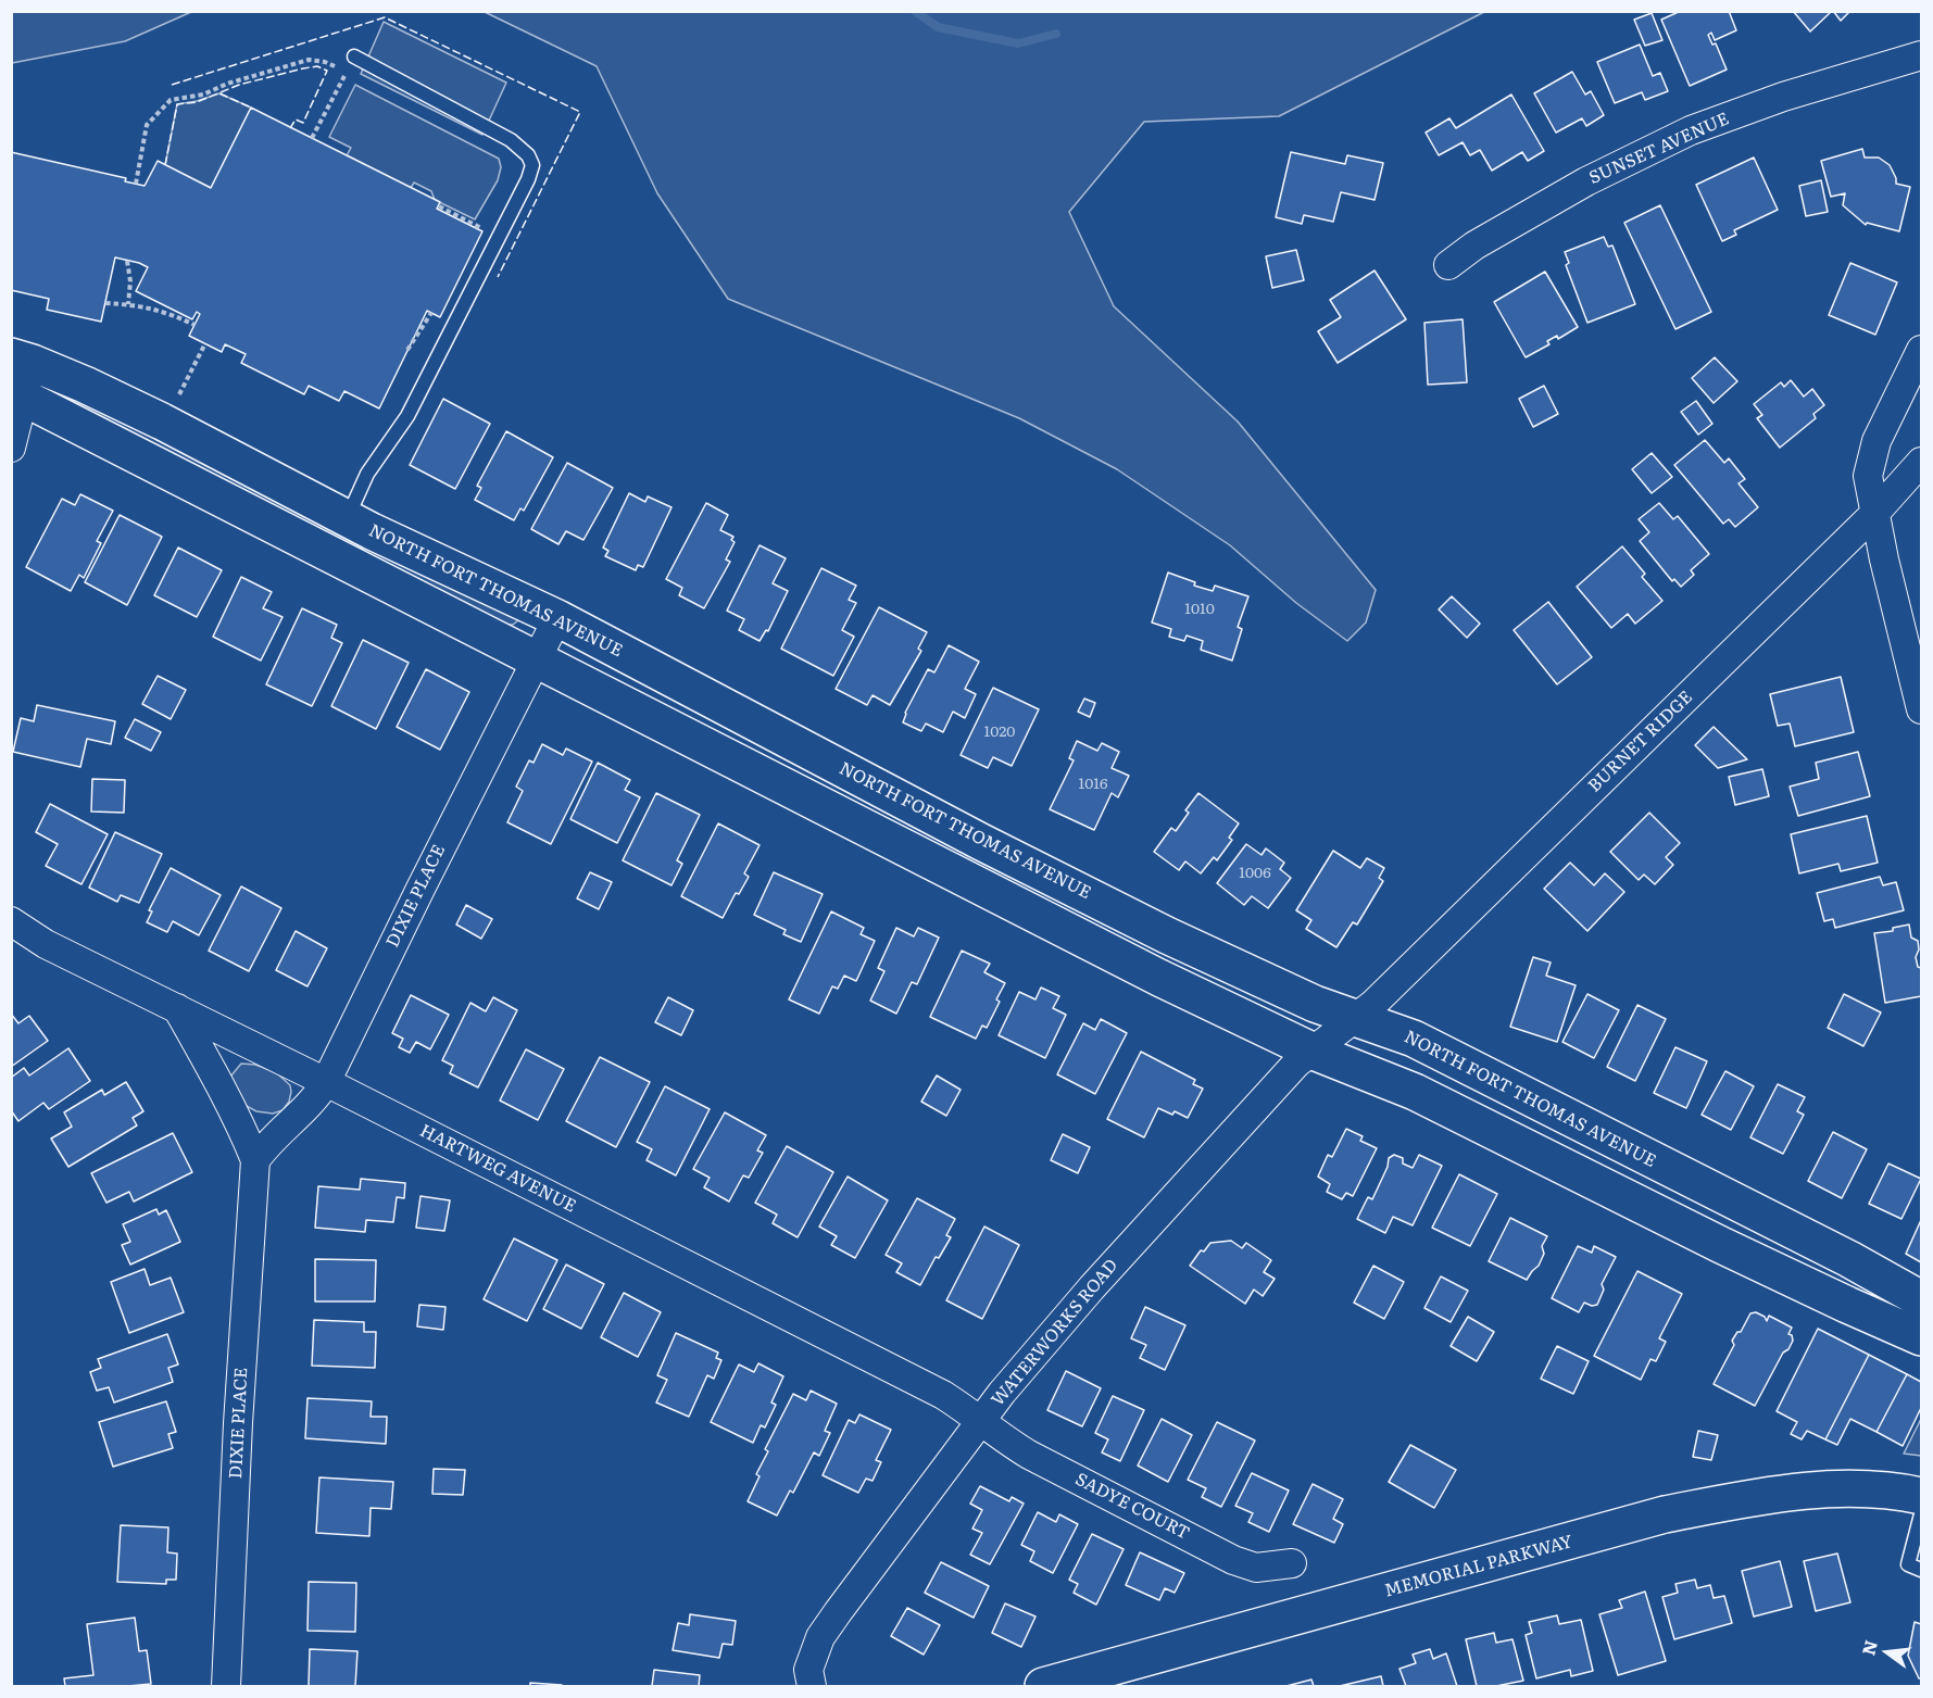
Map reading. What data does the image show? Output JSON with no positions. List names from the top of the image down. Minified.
{"streets":{"street":["SUNSET AVENUE","NORTH FORT THOMAS AVENUE","BURNET RIDGE","DIXIE PLACE","HARTWEG AVENUE","WATERWORKS ROAD","SADYE COURT","MEMORIAL PARKWAY"]},"crossings":[["NORTH FORT THOMAS AVENUE","BURNET RIDGE"],["NORTH FORT THOMAS AVENUE","DIXIE PLACE"],["NORTH FORT THOMAS AVENUE","WATERWORKS ROAD"],["BURNET RIDGE","WATERWORKS ROAD"],["DIXIE PLACE","HARTWEG AVENUE"],["HARTWEG AVENUE","WATERWORKS ROAD"],["HARTWEG AVENUE","SADYE COURT"],["WATERWORKS ROAD","SADYE COURT"]],"house_numbers":["1010","1020","1016","1006"],"north":"left"}
